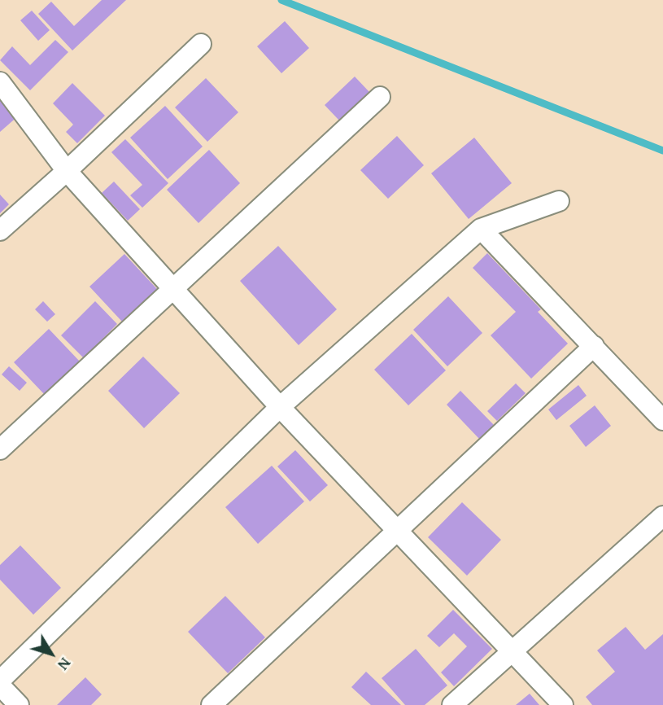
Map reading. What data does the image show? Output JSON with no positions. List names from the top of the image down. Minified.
{"north":"bottom right"}
